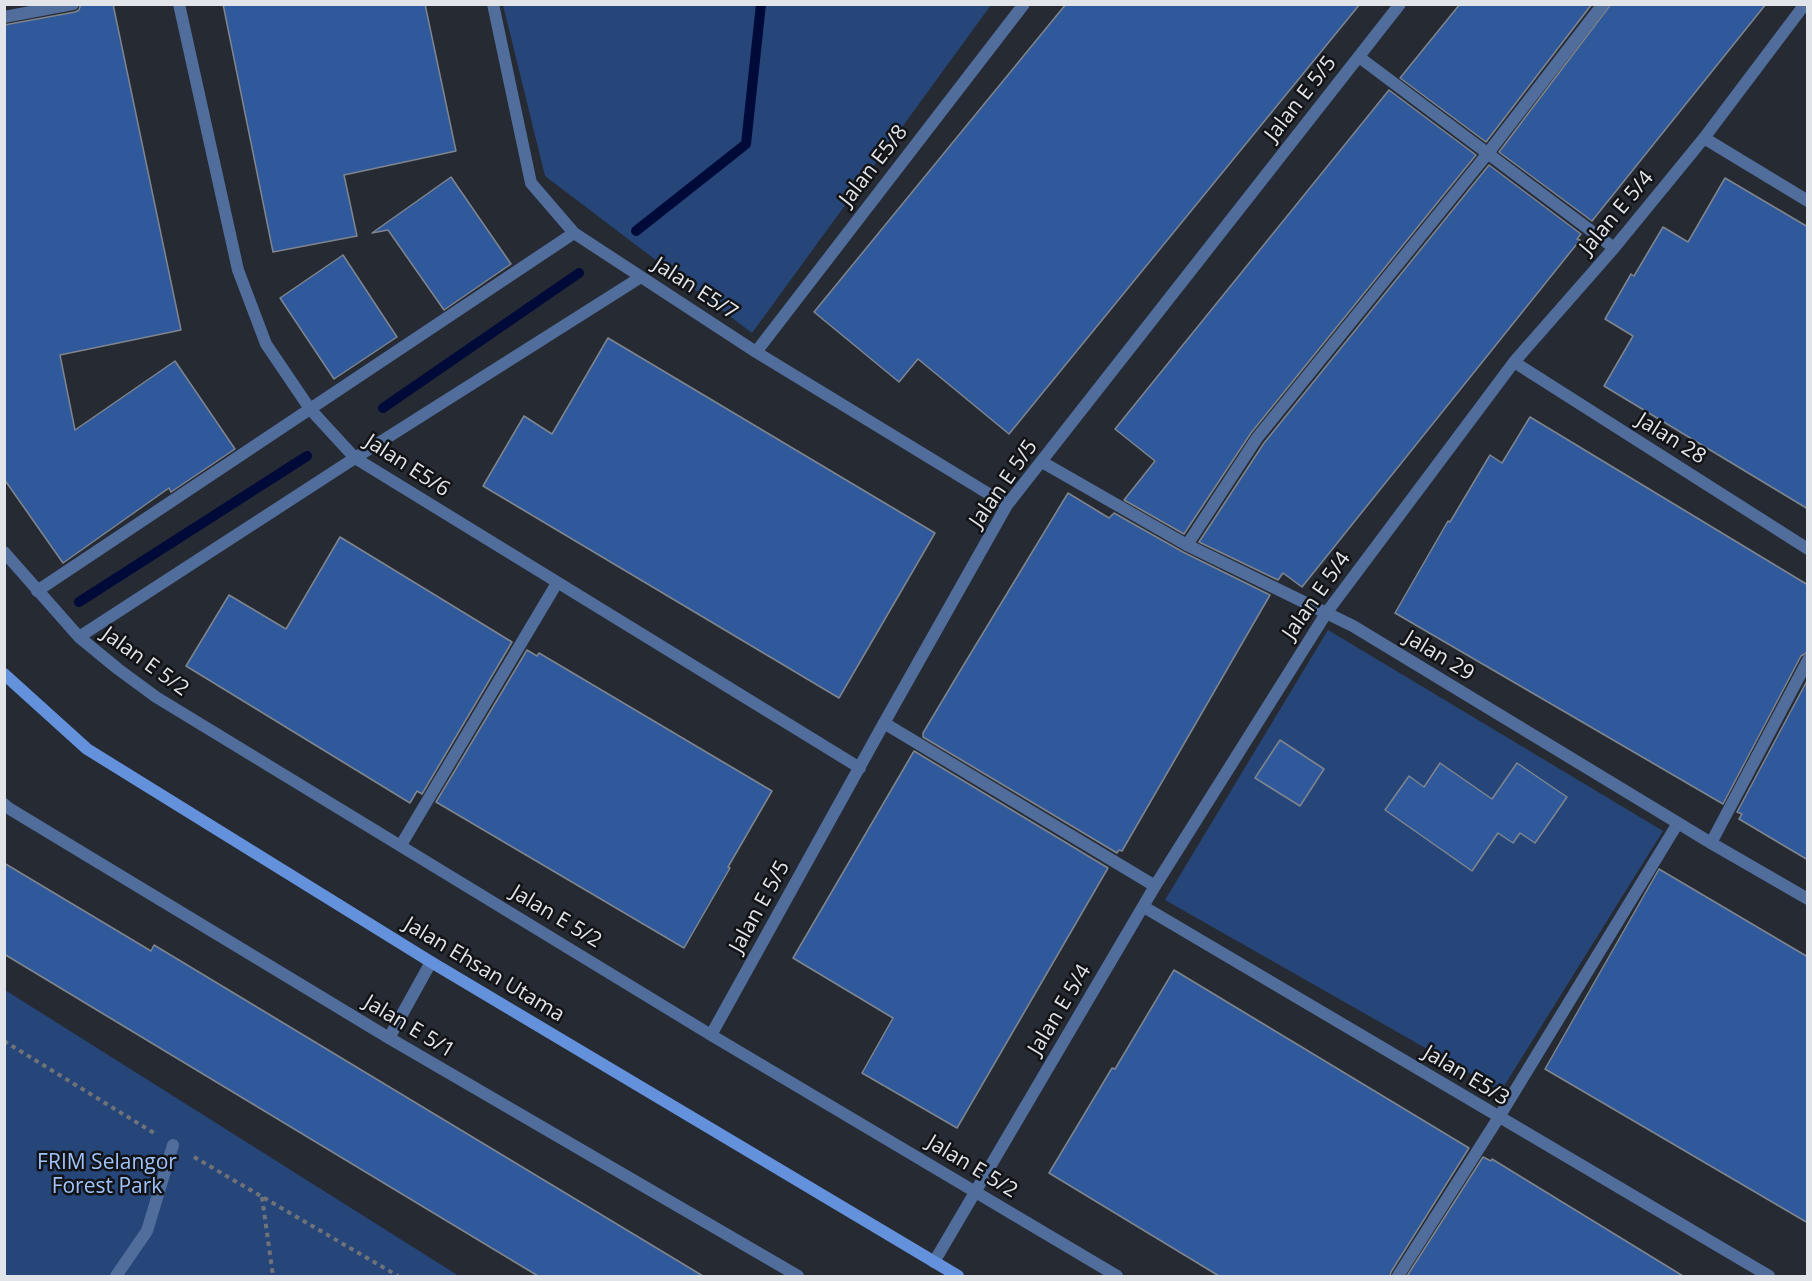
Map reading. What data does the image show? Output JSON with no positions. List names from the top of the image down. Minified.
{"streets":{"street":["Jalan E 5/5","Jalan E5/8","Jalan E 5/4","Jalan E5/7","Jalan 28","Jalan E5/6","Jalan 29","Jalan E 5/2","Jalan Ehsan Utama","Jalan E 5/1","Jalan E5/3"]},"crossings":[["Jalan E 5/5","Jalan E5/7"],["Jalan E 5/5","Jalan E5/6"],["Jalan E 5/5","Jalan 29"],["Jalan E 5/5","Jalan E 5/2"],["Jalan E5/8","Jalan E5/7"],["Jalan E 5/4","Jalan 28"],["Jalan E 5/4","Jalan 29"],["Jalan E 5/4","Jalan E 5/2"],["Jalan E 5/4","Jalan Ehsan Utama"],["Jalan E 5/4","Jalan E5/3"]],"parks":["FRIM Selangor Forest Park"]}
